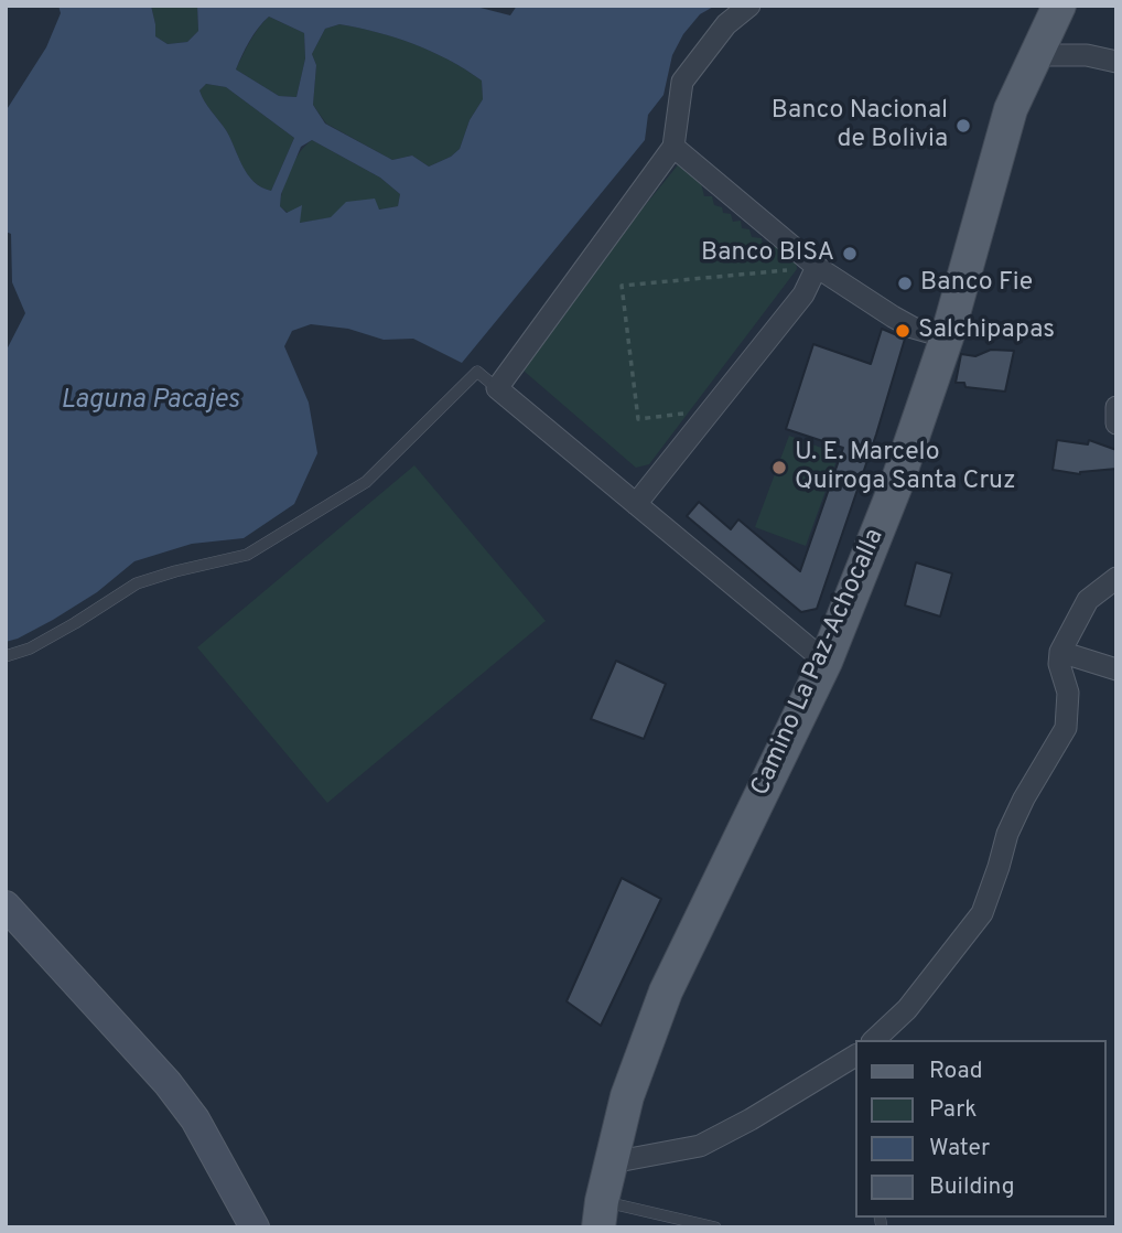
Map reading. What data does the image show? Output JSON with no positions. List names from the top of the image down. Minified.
{"streets":{"main road":["Camino La Paz-Achocalla"]},"water":["Laguna Pacajes"],"places":["Banco Nacional de Bolivia","Banco BISA","Banco Fie","Salchipapas","U. E. Marcelo Quiroga Santa Cruz"],"legend":["Road","Park","Water","Building"]}
